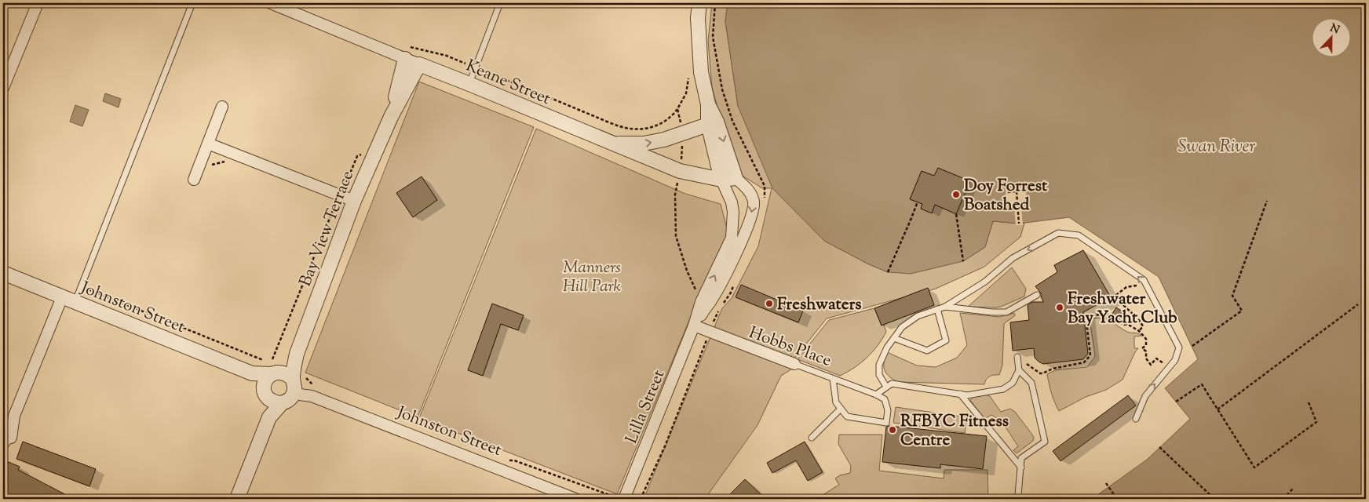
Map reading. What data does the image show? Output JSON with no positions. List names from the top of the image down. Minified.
{"streets":{"street":["Keane Street","Bay View Terrace","Johnston Street","Hobbs Place","Lilla Street"]},"crossings":[["Keane Street","Bay View Terrace"],["Keane Street","Lilla Street"],["Bay View Terrace","Johnston Street"],["Hobbs Place","Lilla Street"]],"water":["Swan River"],"parks":["Manners Hill Park"],"places":["Doy Forrest Boatshed","Freshwaters","Freshwater Bay Yacht Club","RFBYC Fitness Centre"],"north":"top"}
